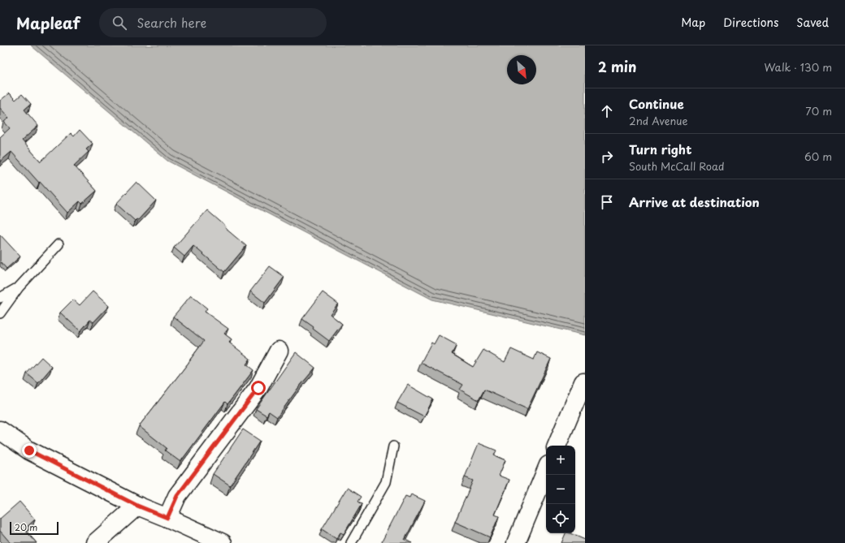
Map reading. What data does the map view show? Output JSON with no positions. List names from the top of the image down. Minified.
{"scale_bar":"20 m","north":"bottom right","page":{"header":"Mapleaf","search":"Search here","nav":["Map","Directions","Saved"],"heading":["2 min","Walk · 130 m"],"list":[["Continue","2nd Avenue","70 m"],["Turn right","South McCall Road","60 m"],"Arrive at destination"],"map_buttons":["+","−"],"scale":"20 m"}}
